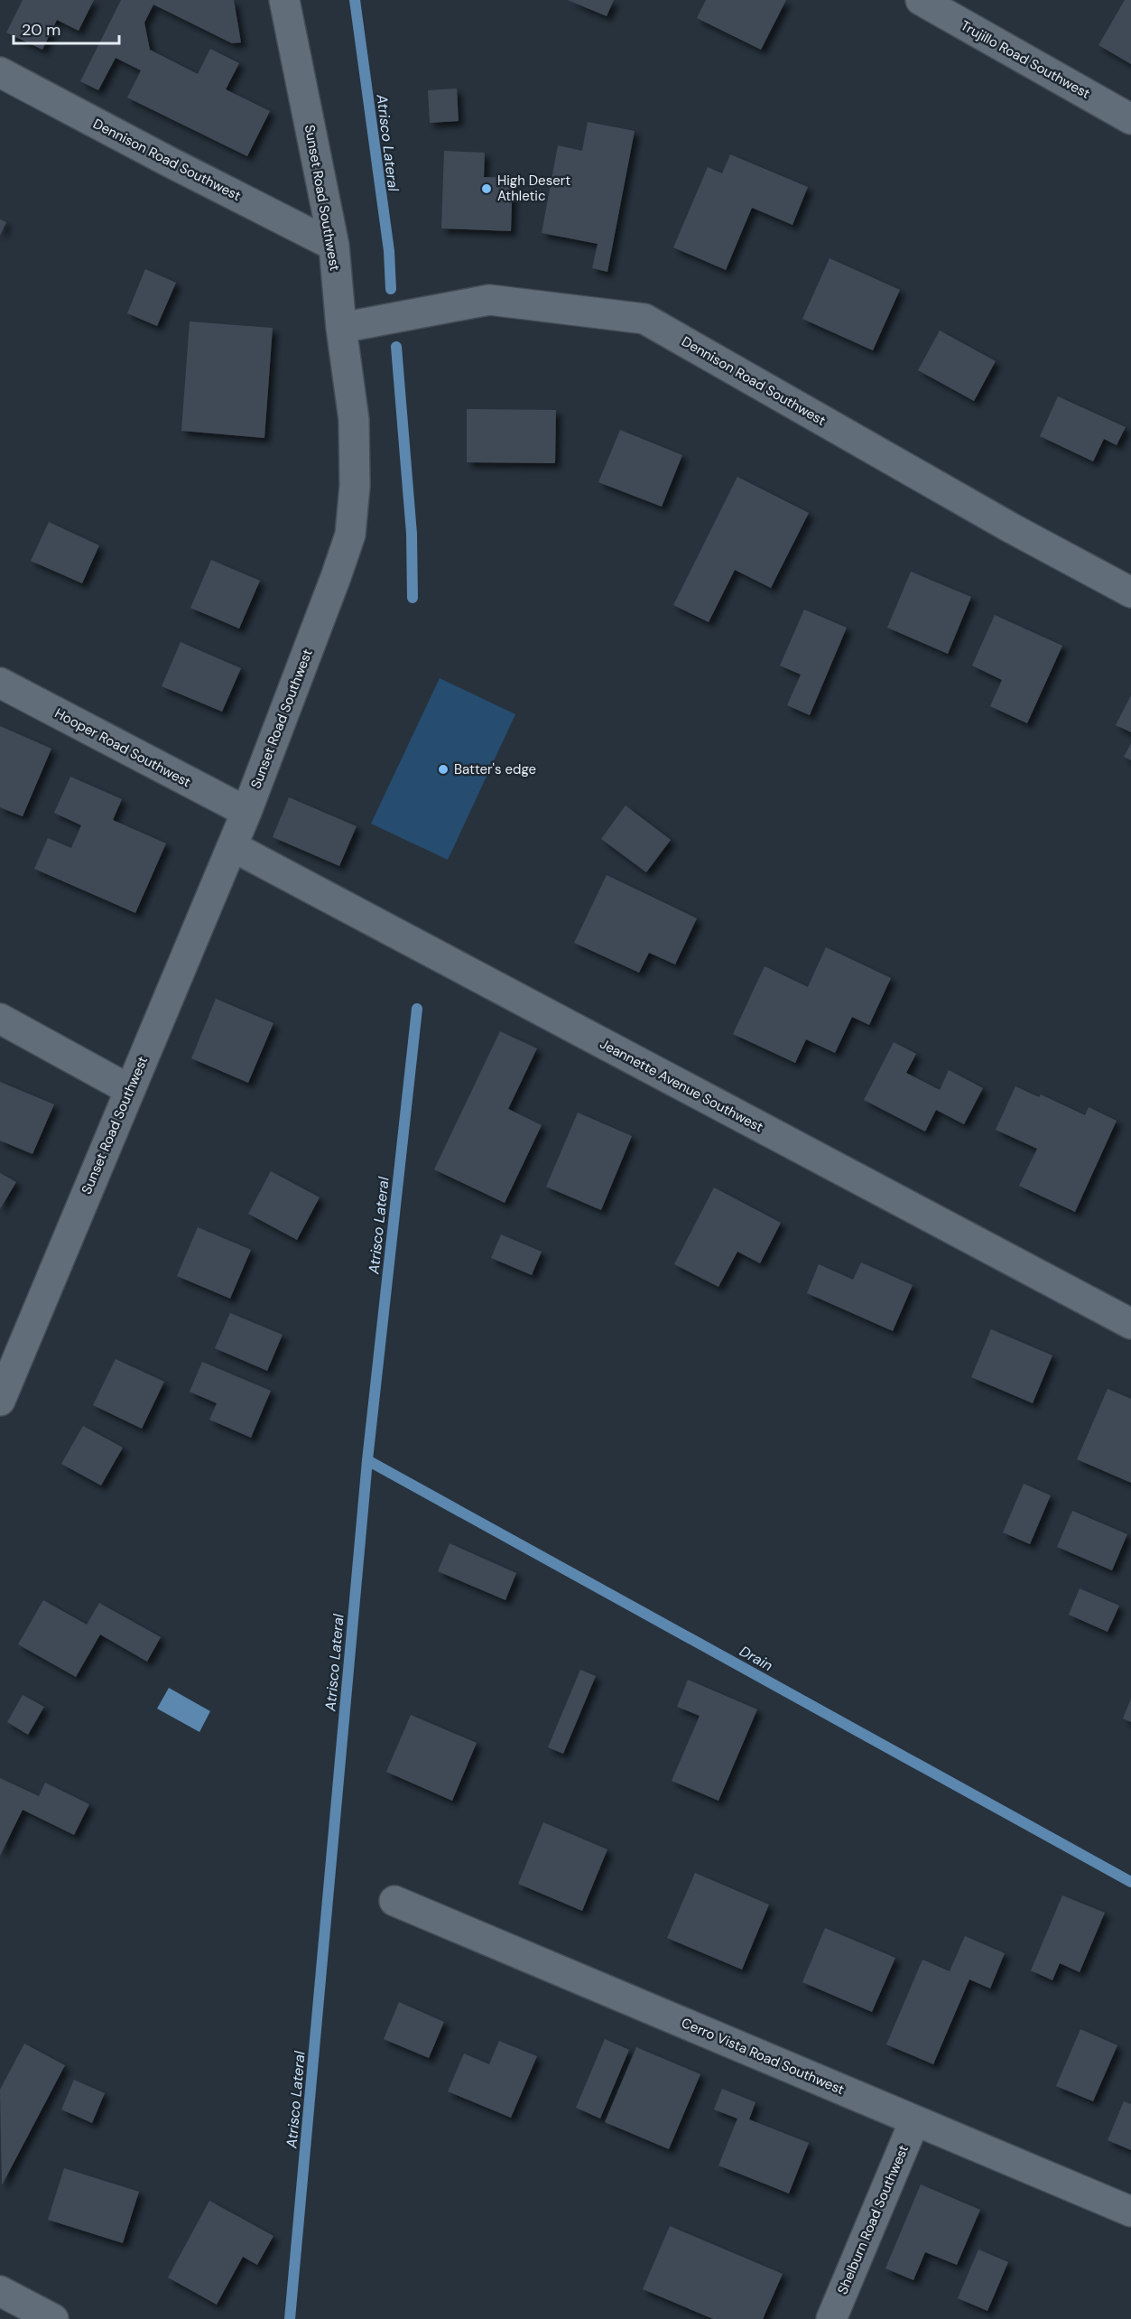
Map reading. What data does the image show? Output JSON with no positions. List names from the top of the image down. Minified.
{"streets":{"street":["Trujillo Road Southwest","Dennison Road Southwest","Sunset Road Southwest","Hooper Road Southwest","Jeannette Avenue Southwest","Cerro Vista Road Southwest","Shelburn Road Southwest"]},"crossings":[["Dennison Road Southwest","Sunset Road Southwest"],["Sunset Road Southwest","Hooper Road Southwest"],["Sunset Road Southwest","Jeannette Avenue Southwest"],["Cerro Vista Road Southwest","Shelburn Road Southwest"]],"water":["Atrisco Lateral","Drain"],"places":["High Desert Athletic","Batter's edge"],"scale_bar":"20 m"}
